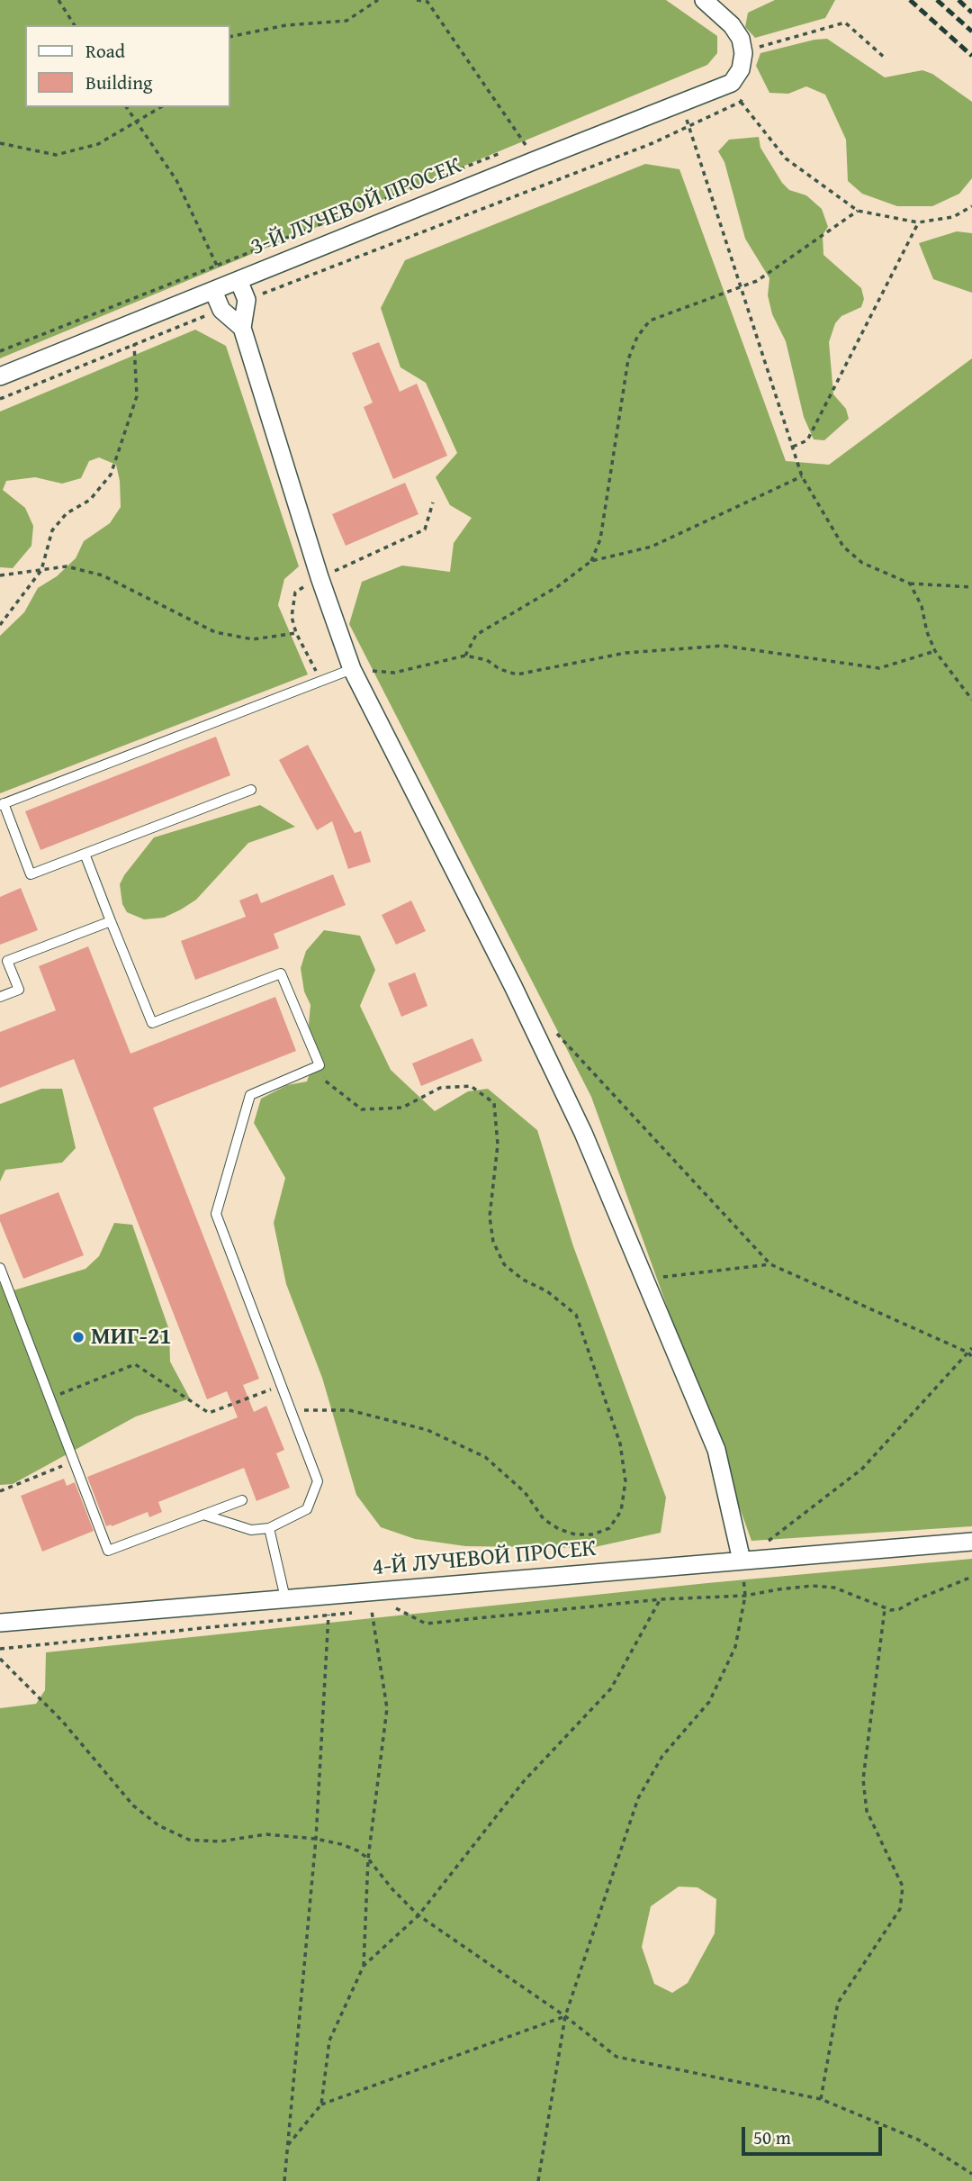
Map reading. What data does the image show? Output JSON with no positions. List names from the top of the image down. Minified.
{"streets":{"street":["3-Й ЛУЧЕВОЙ ПРОСЕК","4-Й ЛУЧЕВОЙ ПРОСЕК"]},"places":["МИГ-21"],"legend":["Road","Building"],"scale_bar":"50 m"}
